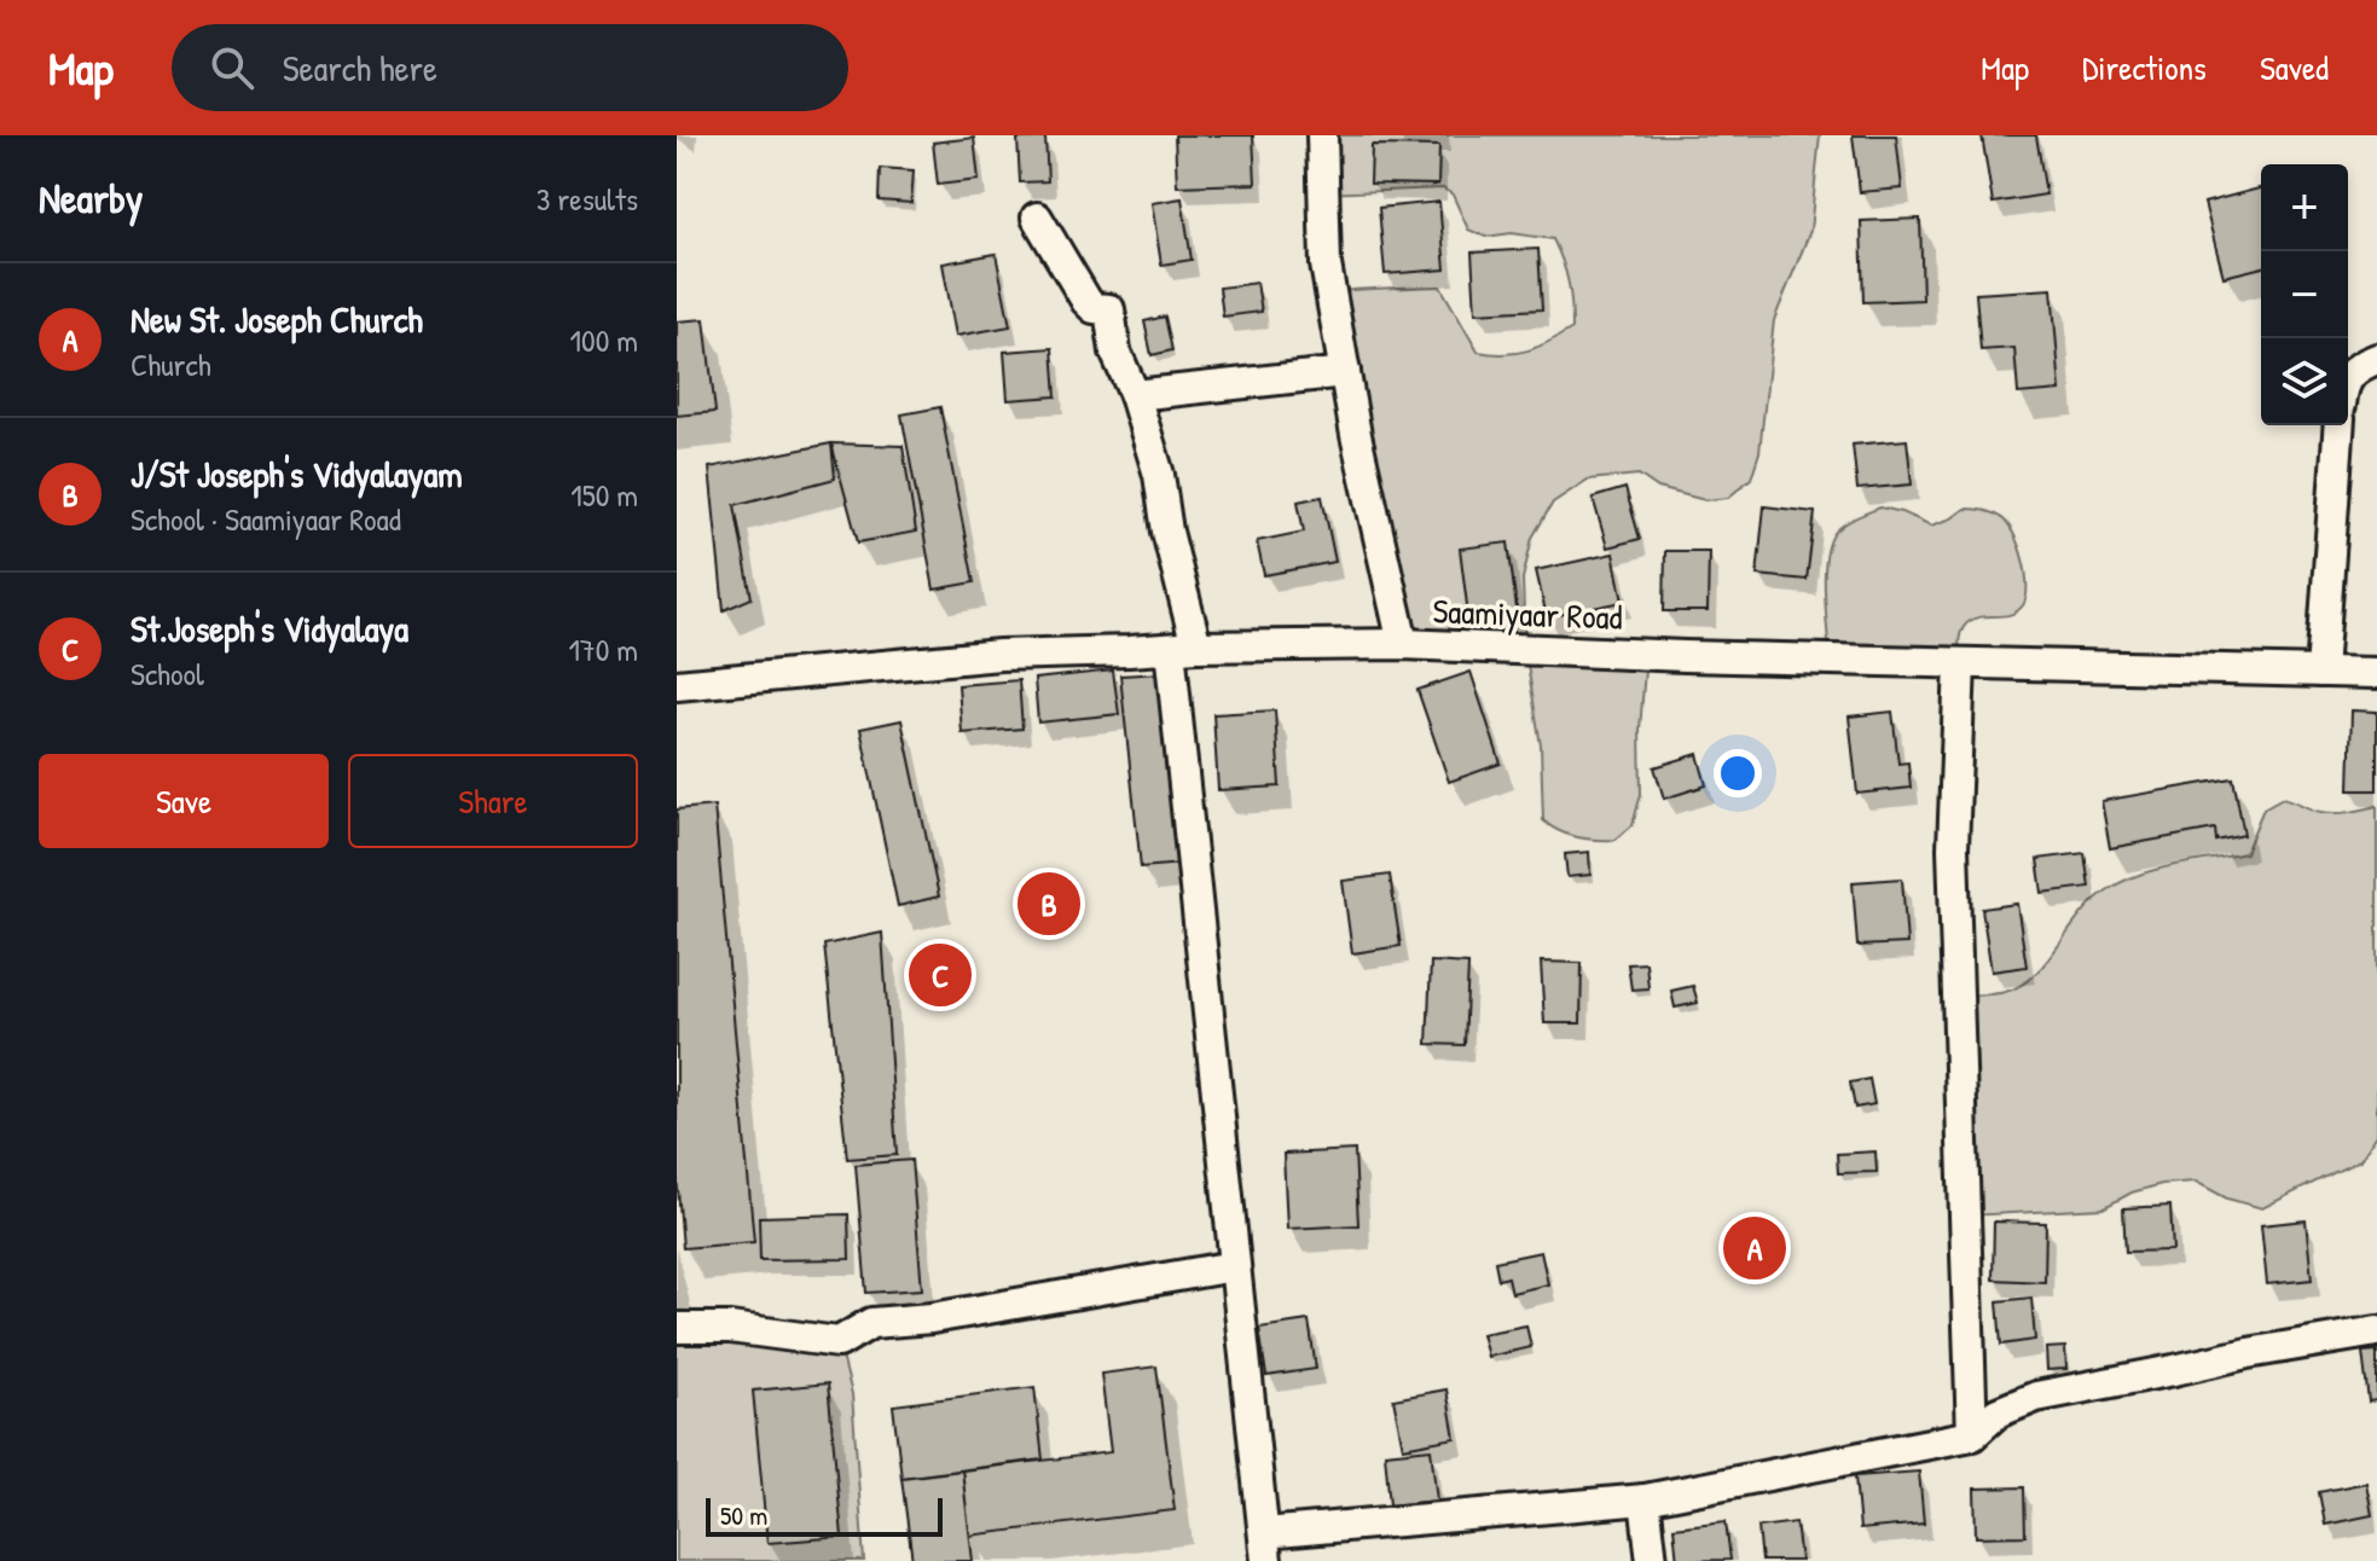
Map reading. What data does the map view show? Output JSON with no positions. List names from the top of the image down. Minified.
{"streets":{"street":["Saamiyaar Road"]},"scale_bar":"50 m","page":{"header":"Map","search":"Search here","nav":["Map","Directions","Saved"],"heading":["Nearby","3 results"],"map_buttons":["+","−"],"list":[{"mark":"A","name":"New St. Joseph Church","note":"Church","value":"100 m"},{"mark":"B","name":"J/St Joseph's Vidyalayam","note":"School · Saamiyaar Road","value":"150 m"},{"mark":"C","name":"St.Joseph's Vidyalaya","note":"School","value":"170 m"}],"buttons":["Save","Share"],"pins":["B","C","A"],"scale":"50 m"}}
